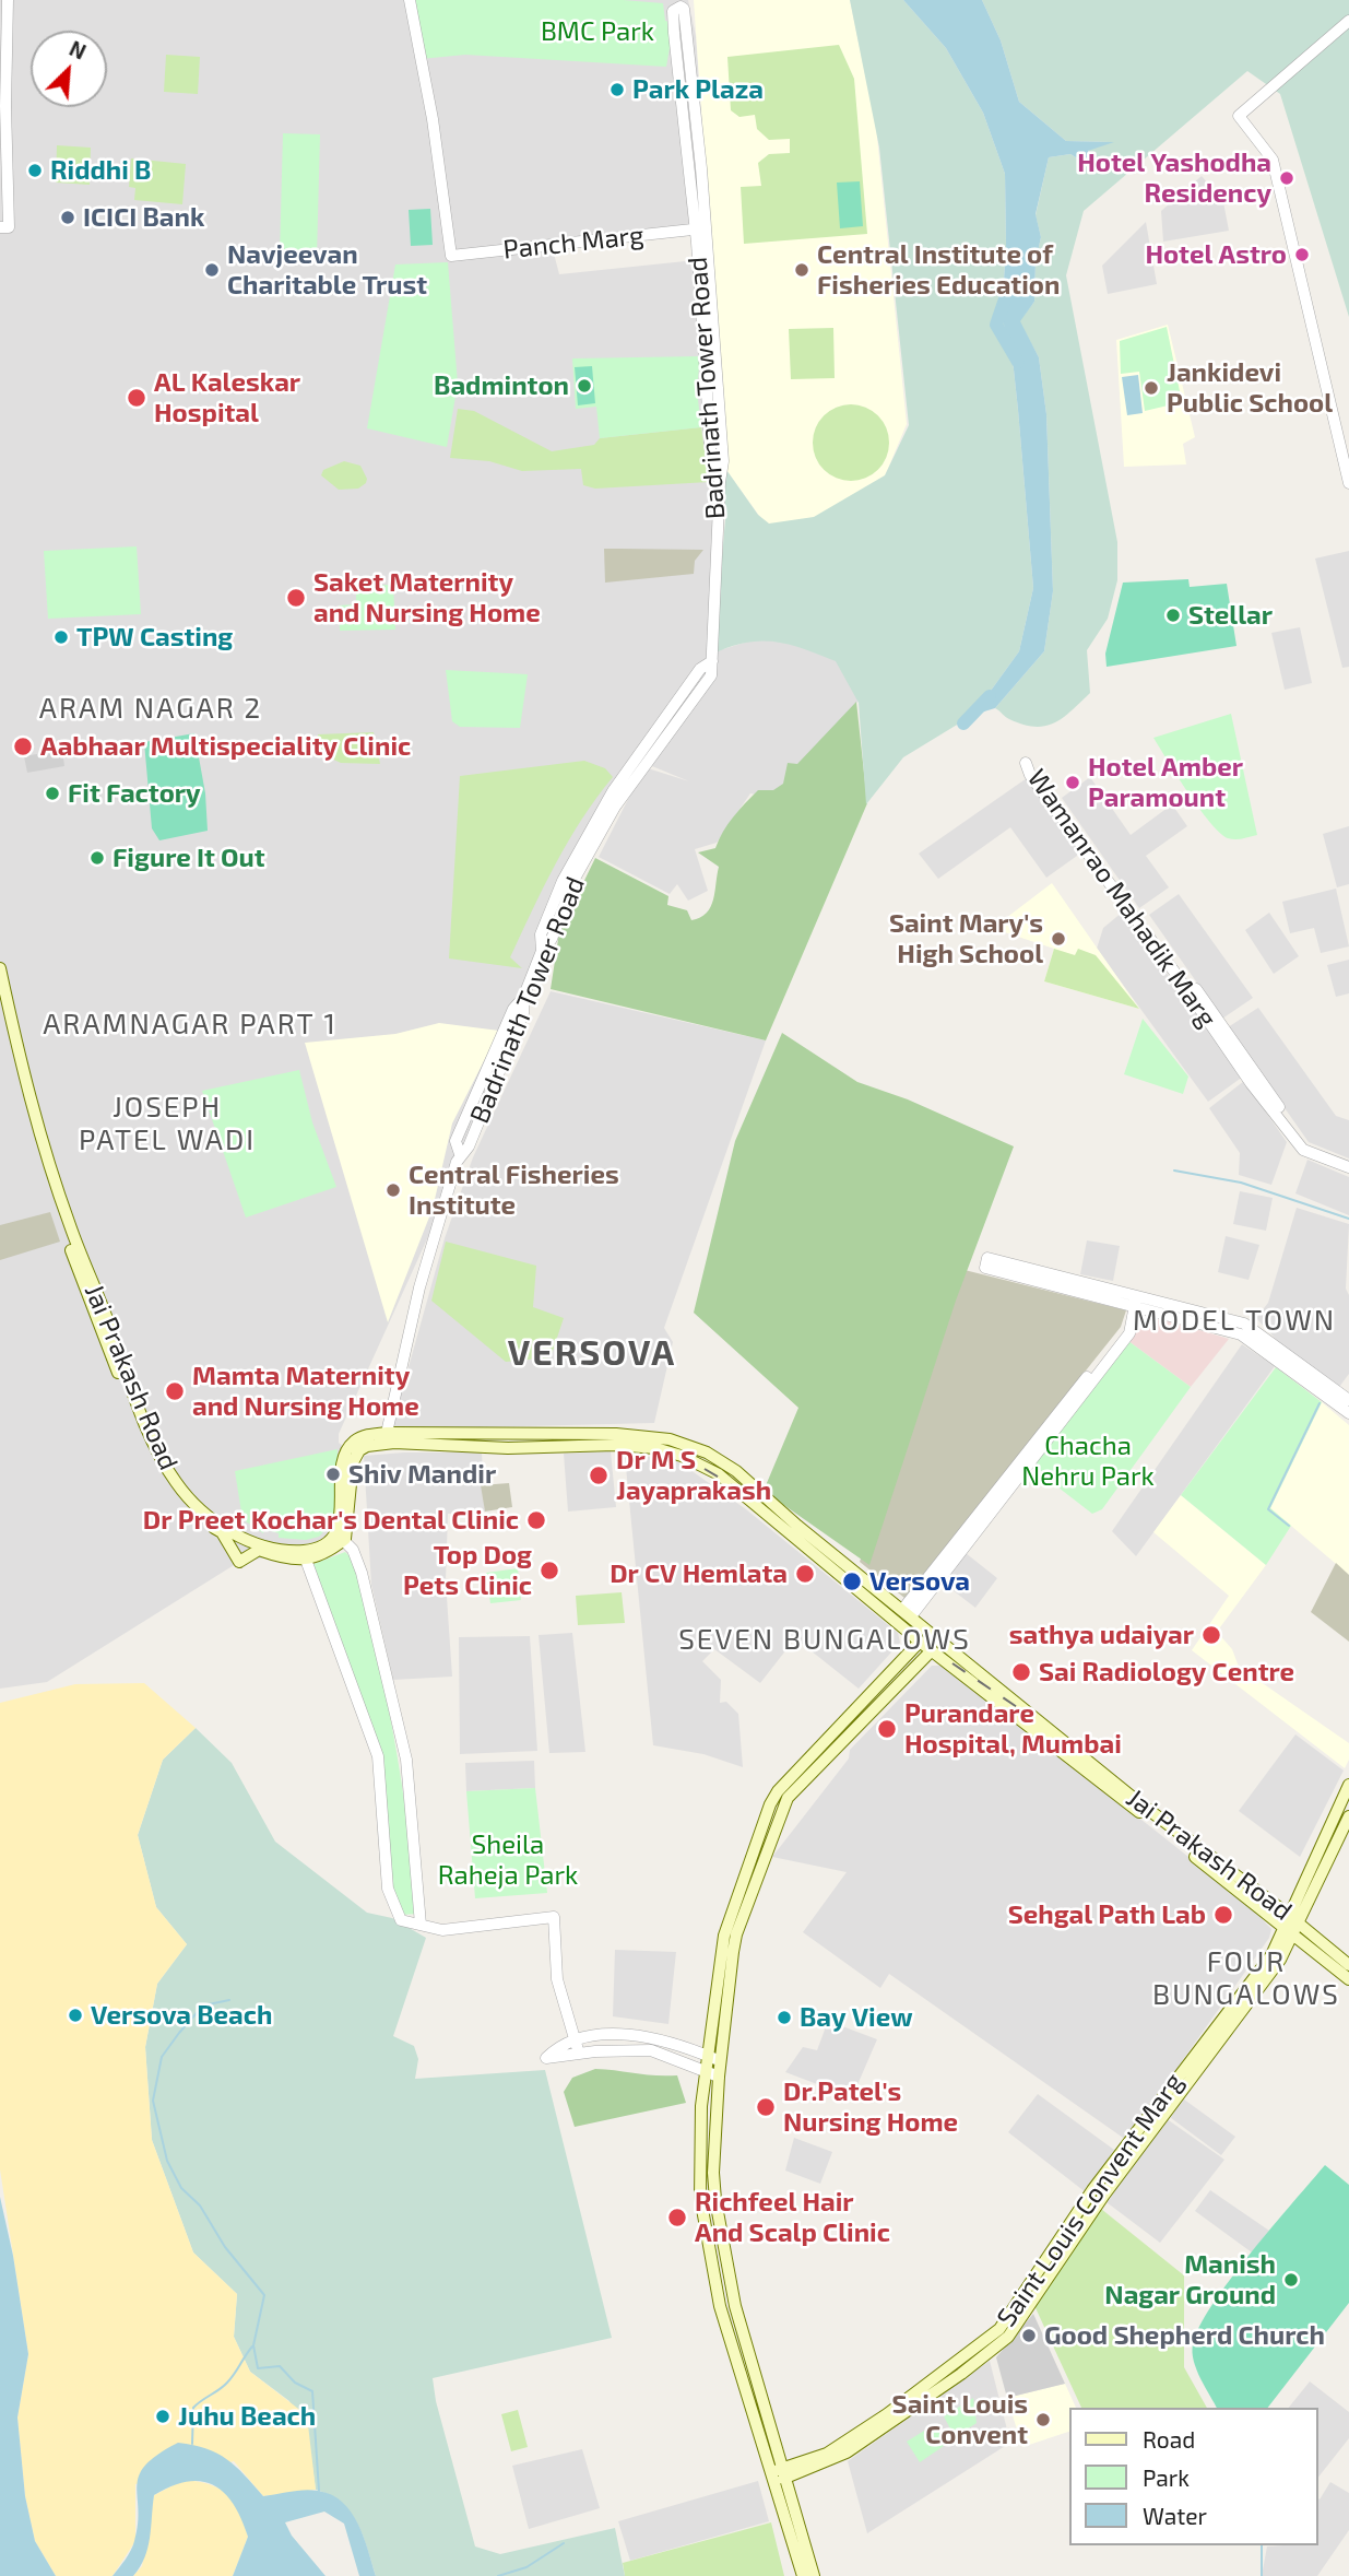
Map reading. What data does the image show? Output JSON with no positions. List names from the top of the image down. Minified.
{"streets":{"main road":["Jai Prakash Road","Saint Louis Convent Marg"],"street":["Panch Marg","Badrinath Tower Road","Wamanrao Mahadik Marg"]},"crossings":[["Panch Marg","Badrinath Tower Road"],["Badrinath Tower Road","Jai Prakash Road"],["Jai Prakash Road","Saint Louis Convent Marg"]],"districts":["ARAM NAGAR 2","ARAMNAGAR PART 1","JOSEPH PATEL WADI","MODEL TOWN","VERSOVA","SEVEN BUNGALOWS","FOUR BUNGALOWS"],"parks":["BMC Park","Chacha Nehru Park","Sheila Raheja Park"],"places":["Park Plaza","Riddhi B","Hotel Yashodha Residency","ICICI Bank","Hotel Astro","Navjeevan Charitable Trust","Central Institute of Fisheries Education","Badminton","Jankidevi Public School","AL Kaleskar Hospital","Saket Maternity and Nursing Home","Stellar","TPW Casting","Aabhaar Multispeciality Clinic","Hotel Amber Paramount","Fit Factory","Figure It Out","Saint Mary's High School","Central Fisheries Institute","Mamta Maternity and Nursing Home","Shiv Mandir","Dr M S Jayaprakash","Dr Preet Kochar's Dental Clinic","Top Dog Pets Clinic","Dr CV Hemlata","Versova","sathya udaiyar","Sai Radiology Centre","Purandare Hospital, Mumbai","Sehgal Path Lab","Versova Beach","Bay View","Dr.Patel's Nursing Home","Richfeel Hair And Scalp Clinic","Manish Nagar Ground","Good Shepherd Church","Juhu Beach","Saint Louis Convent"],"legend":["Road","Park","Water"],"north":"top right"}
